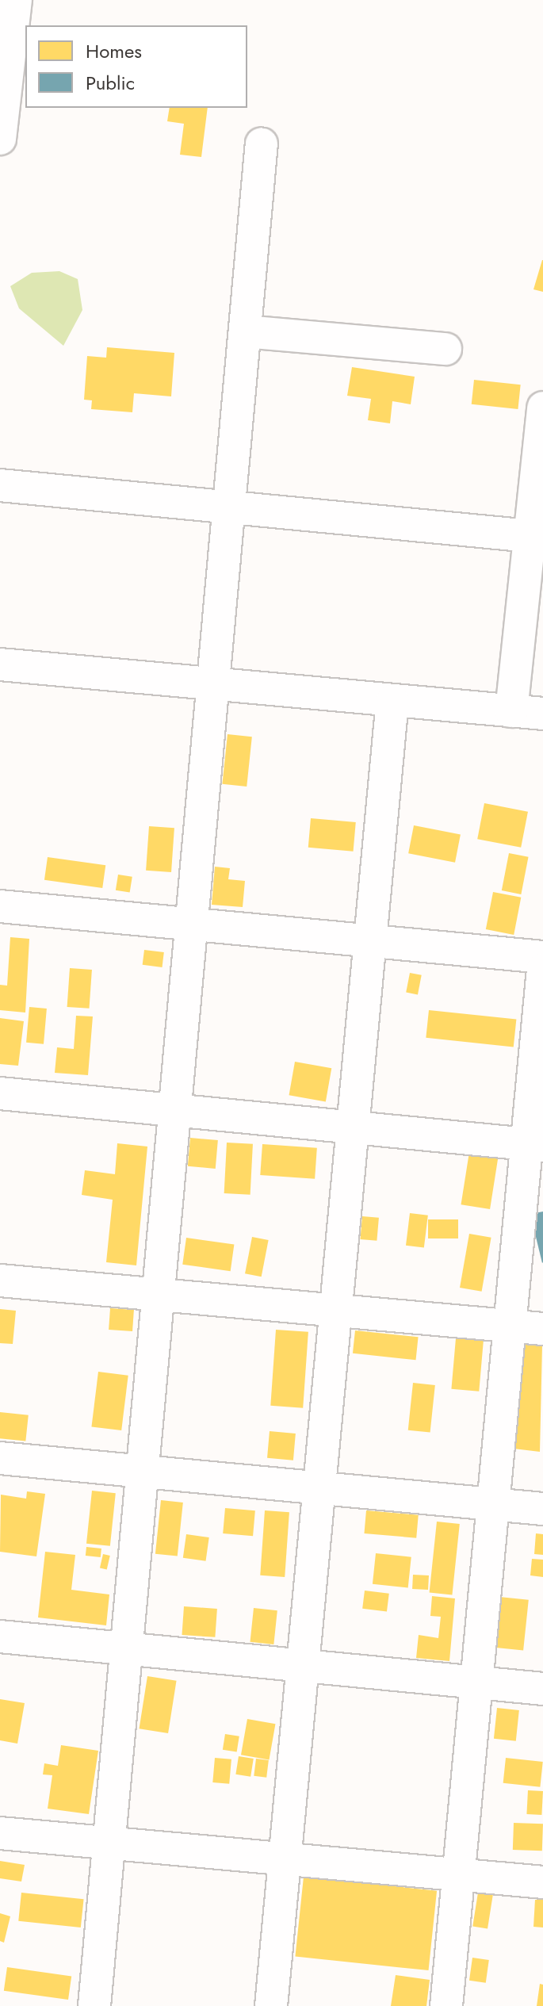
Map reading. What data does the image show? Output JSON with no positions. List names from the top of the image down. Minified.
{"legend":["Homes","Public"]}
